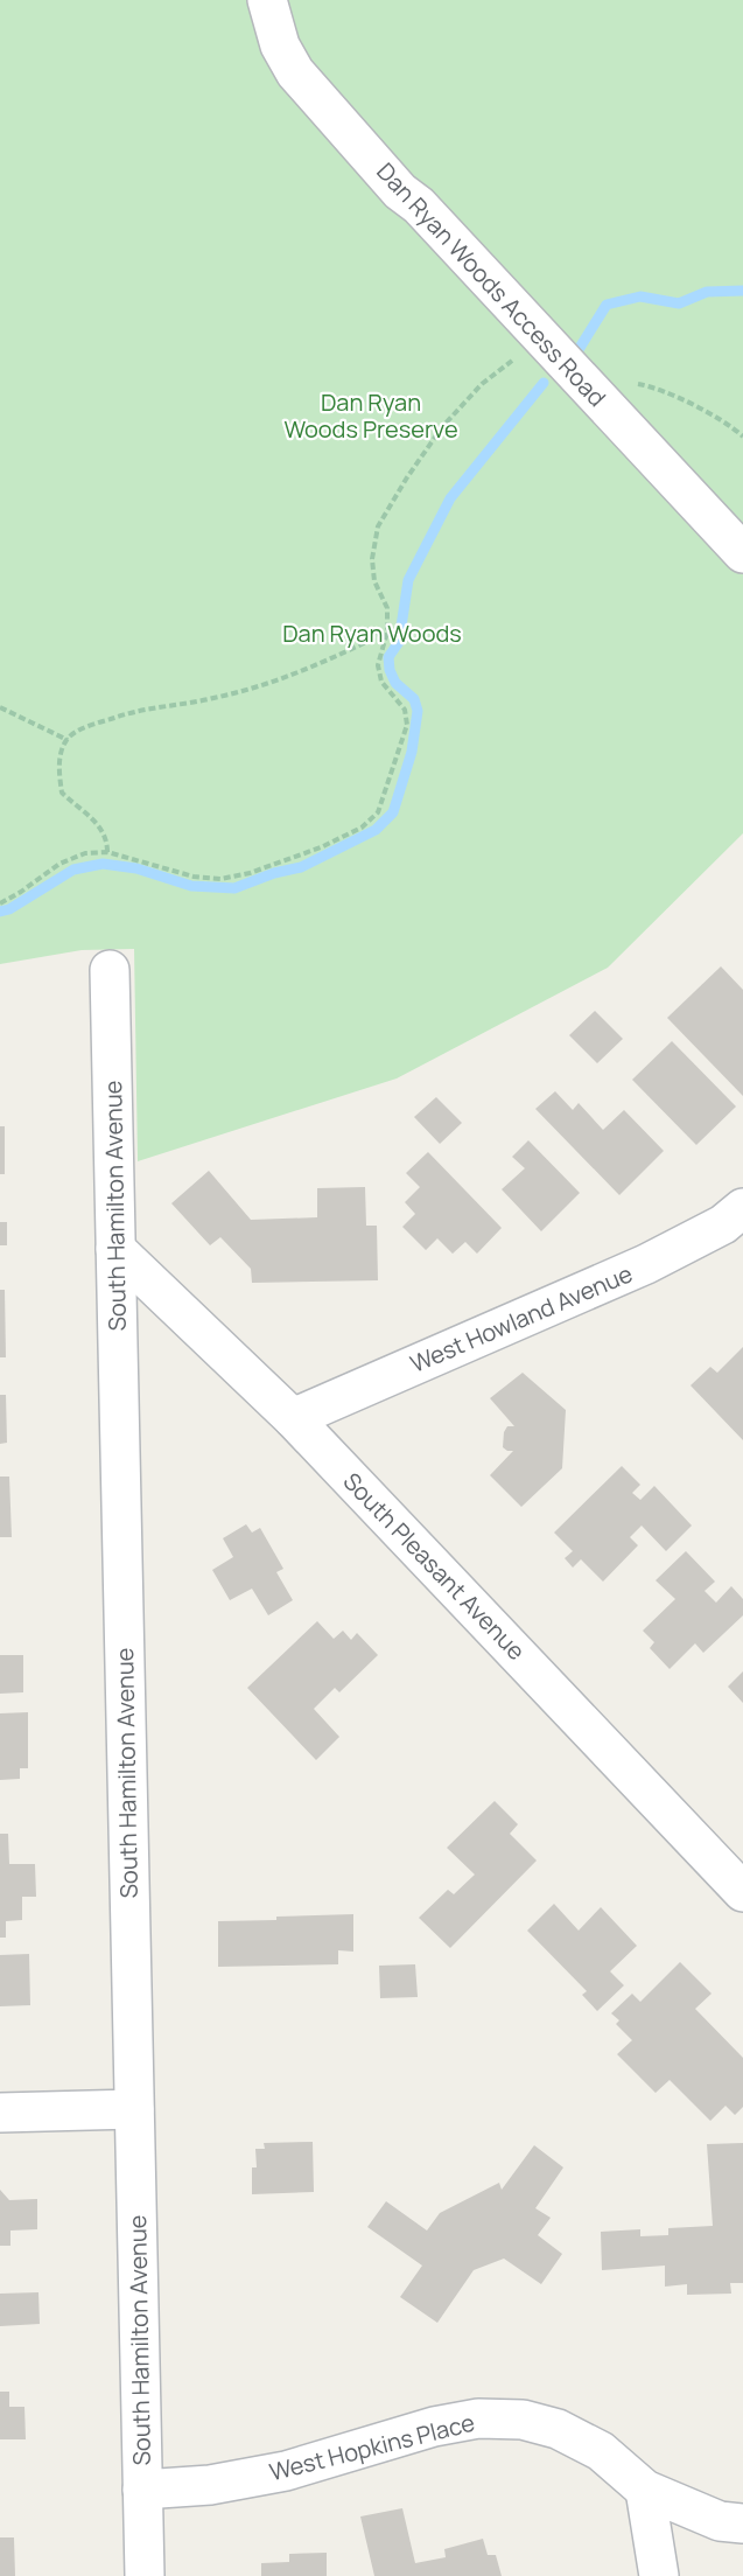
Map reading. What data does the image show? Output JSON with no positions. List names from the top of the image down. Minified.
{"streets":{"street":["Dan Ryan Woods Access Road","South Hamilton Avenue","West Howland Avenue","South Pleasant Avenue","West Hopkins Place"]},"crossings":[["South Hamilton Avenue","South Pleasant Avenue"],["South Hamilton Avenue","West Hopkins Place"],["West Howland Avenue","South Pleasant Avenue"]],"parks":["Dan Ryan Woods Preserve","Dan Ryan Woods"]}
